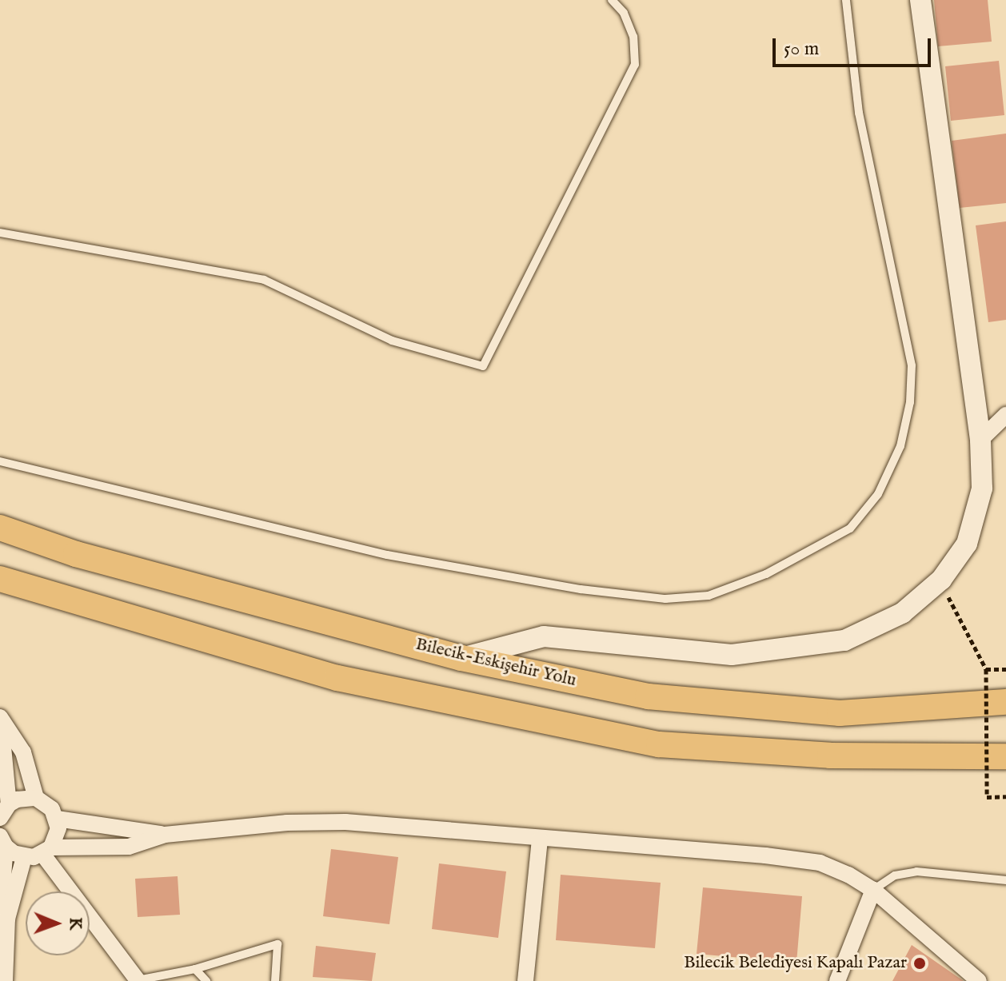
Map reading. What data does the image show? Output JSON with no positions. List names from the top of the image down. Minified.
{"streets":{"main road":["Bilecik-Eskişehir Yolu"]},"places":["Bilecik Belediyesi Kapalı Pazar"],"scale_bar":"50 m","north":"right"}
